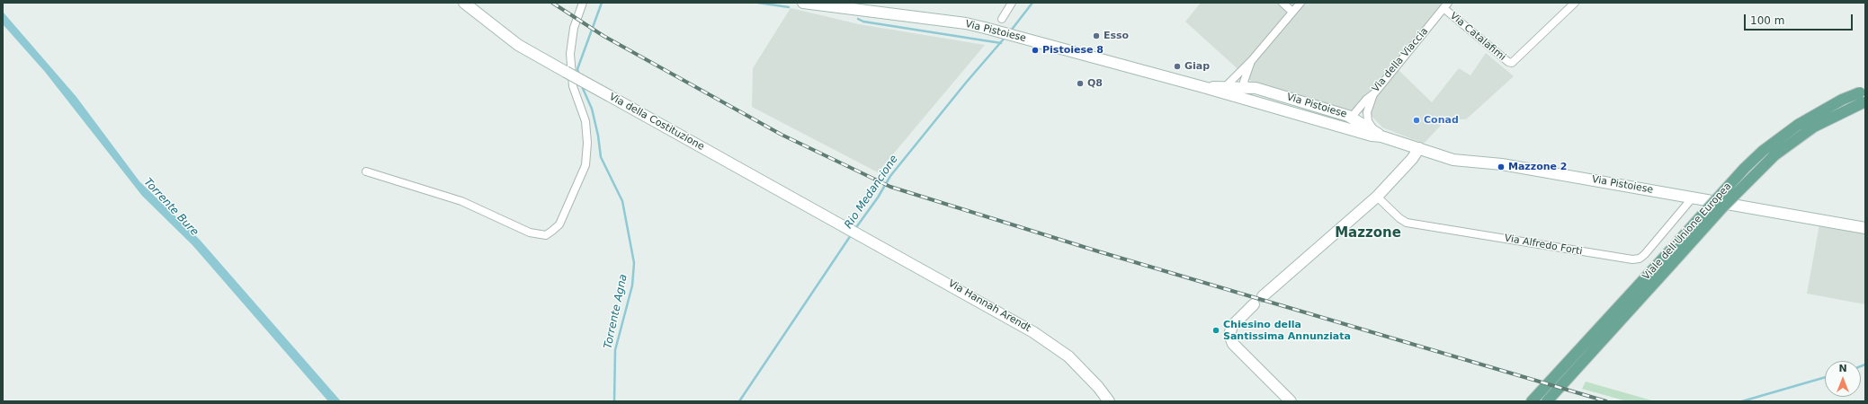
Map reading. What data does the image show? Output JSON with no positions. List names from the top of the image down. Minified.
{"streets":{"main road":["Viale dell'Unione Europea"],"street":["Via Pistoiese","Via Catalafimi","Via della Viaccia","Via della Costituzione","Via Alfredo Forti","Via Hannah Arendt"]},"crossings":[["Via Pistoiese","Via della Viaccia"],["Via Pistoiese","Via Alfredo Forti"],["Via Catalafimi","Via della Viaccia"],["Via della Costituzione","Via Hannah Arendt"]],"districts":["Mazzone"],"water":["Rio Medancione","Torrente Bure","Torrente Agna"],"places":["Esso","Pistoiese 8","Giap","Q8","Conad","Mazzone 2","Chiesino della Santissima Annunziata"],"scale_bar":"100 m","north":"top"}
